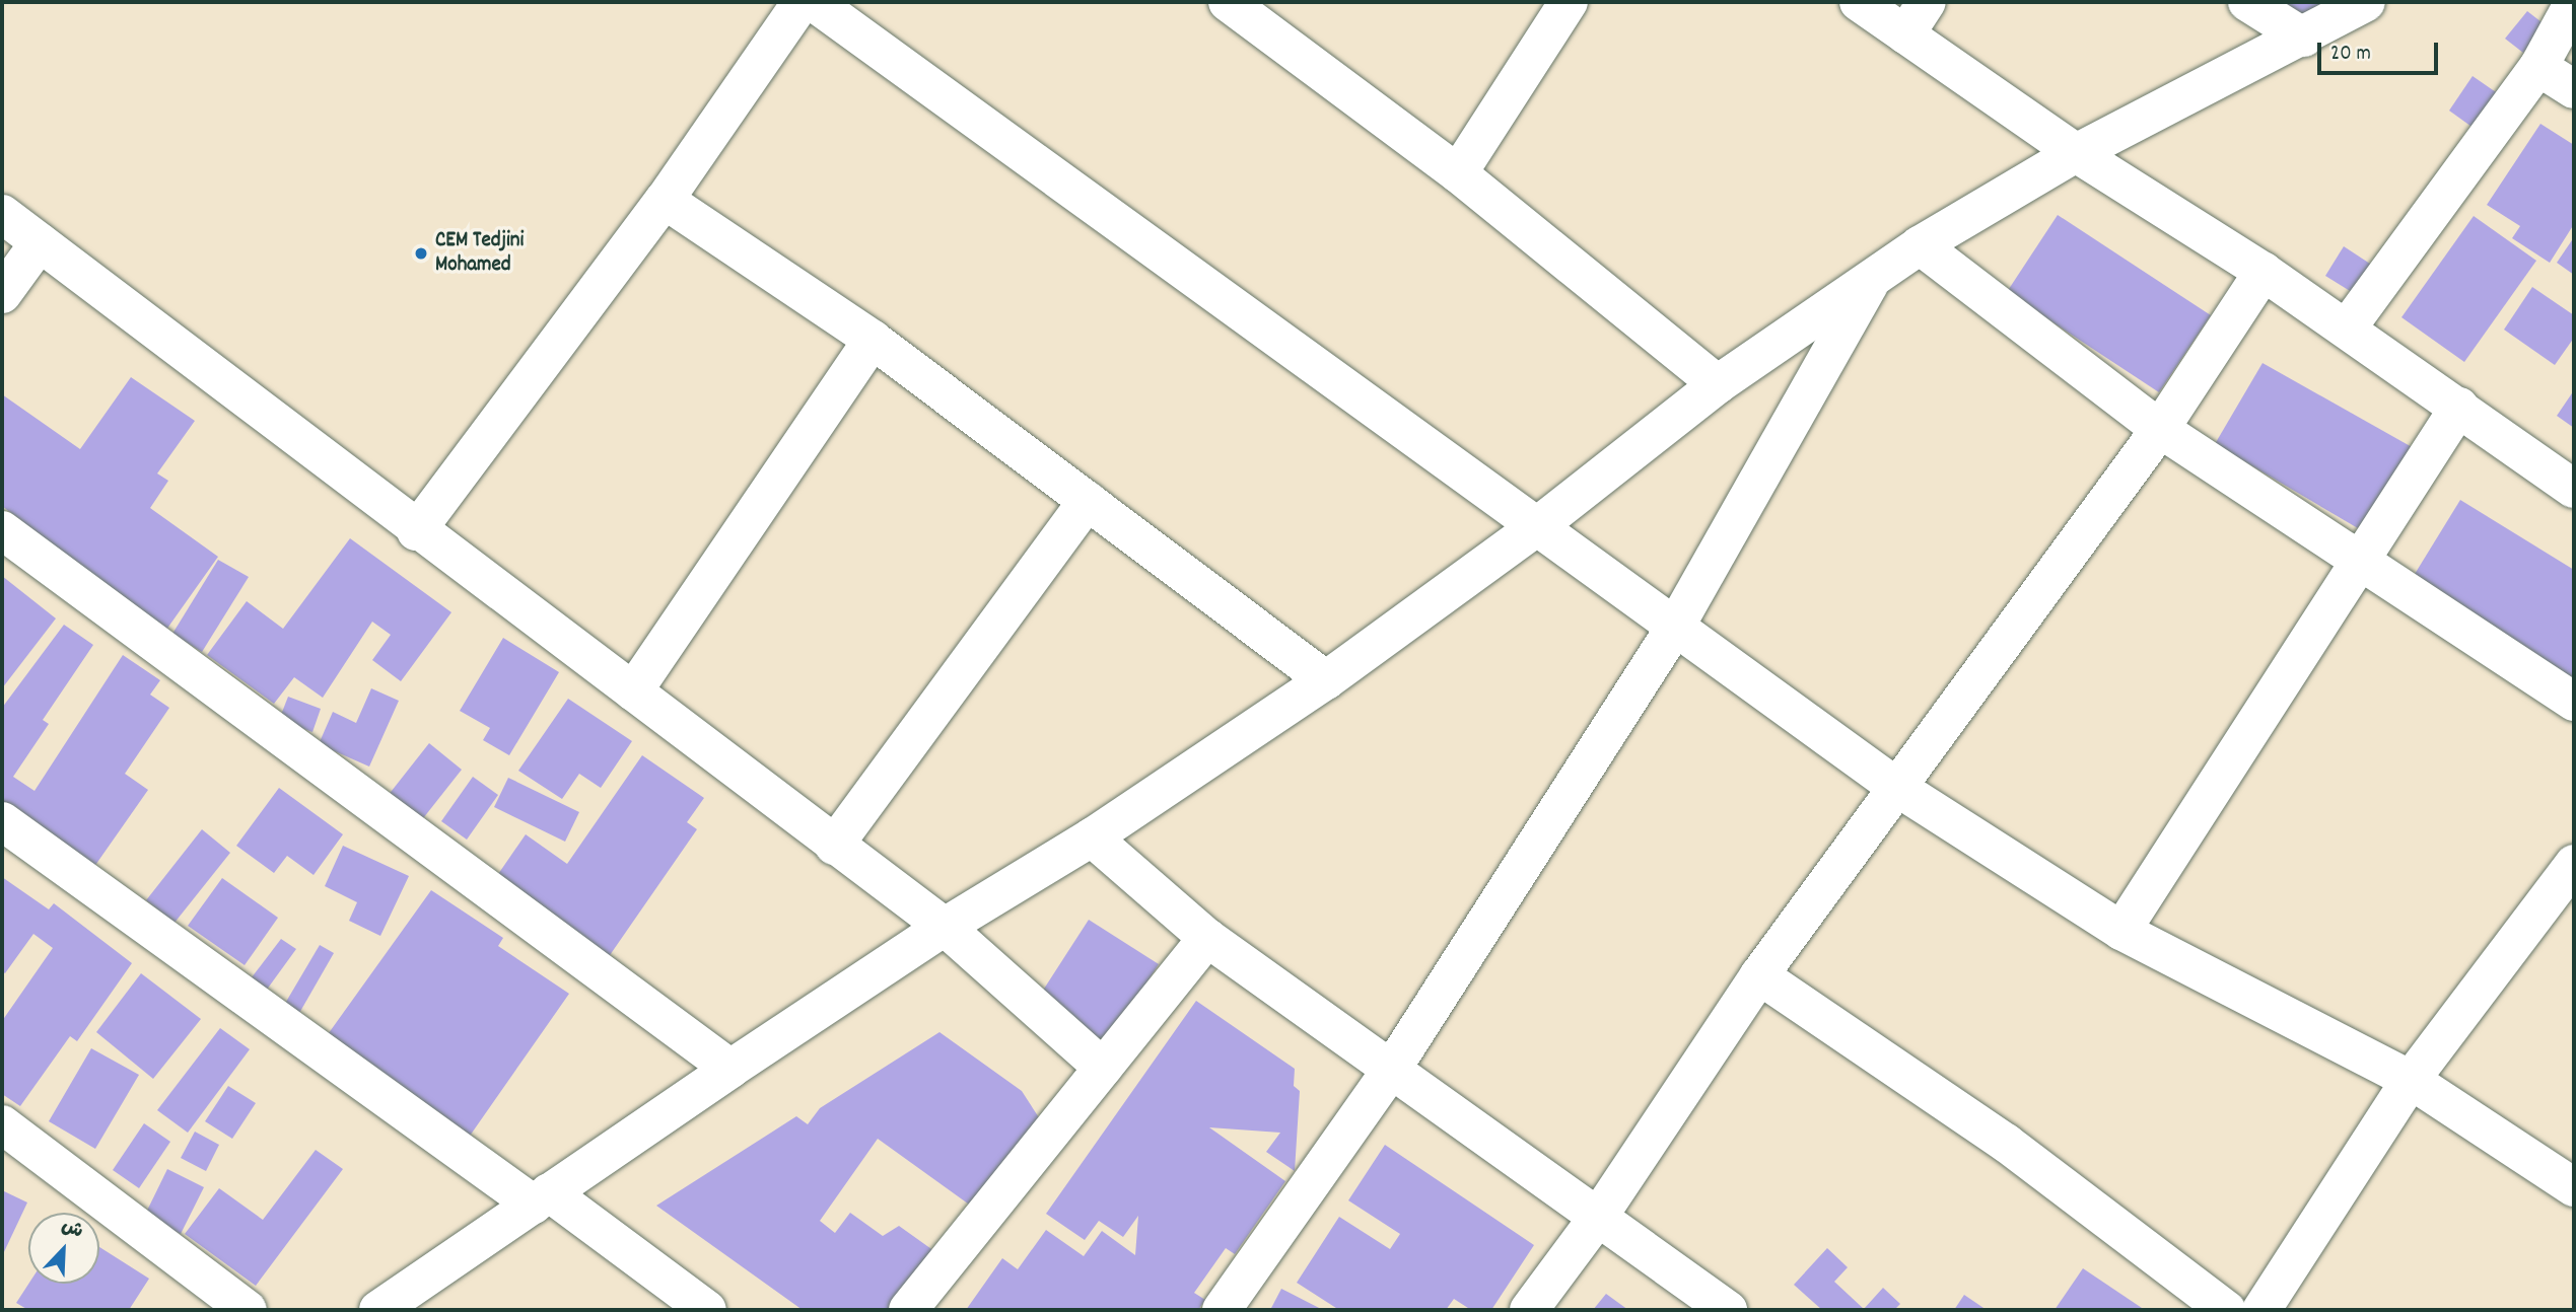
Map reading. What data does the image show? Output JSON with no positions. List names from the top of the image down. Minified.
{"places":["CEM Tedjini Mohamed"],"scale_bar":"20 m","north":"top right"}
